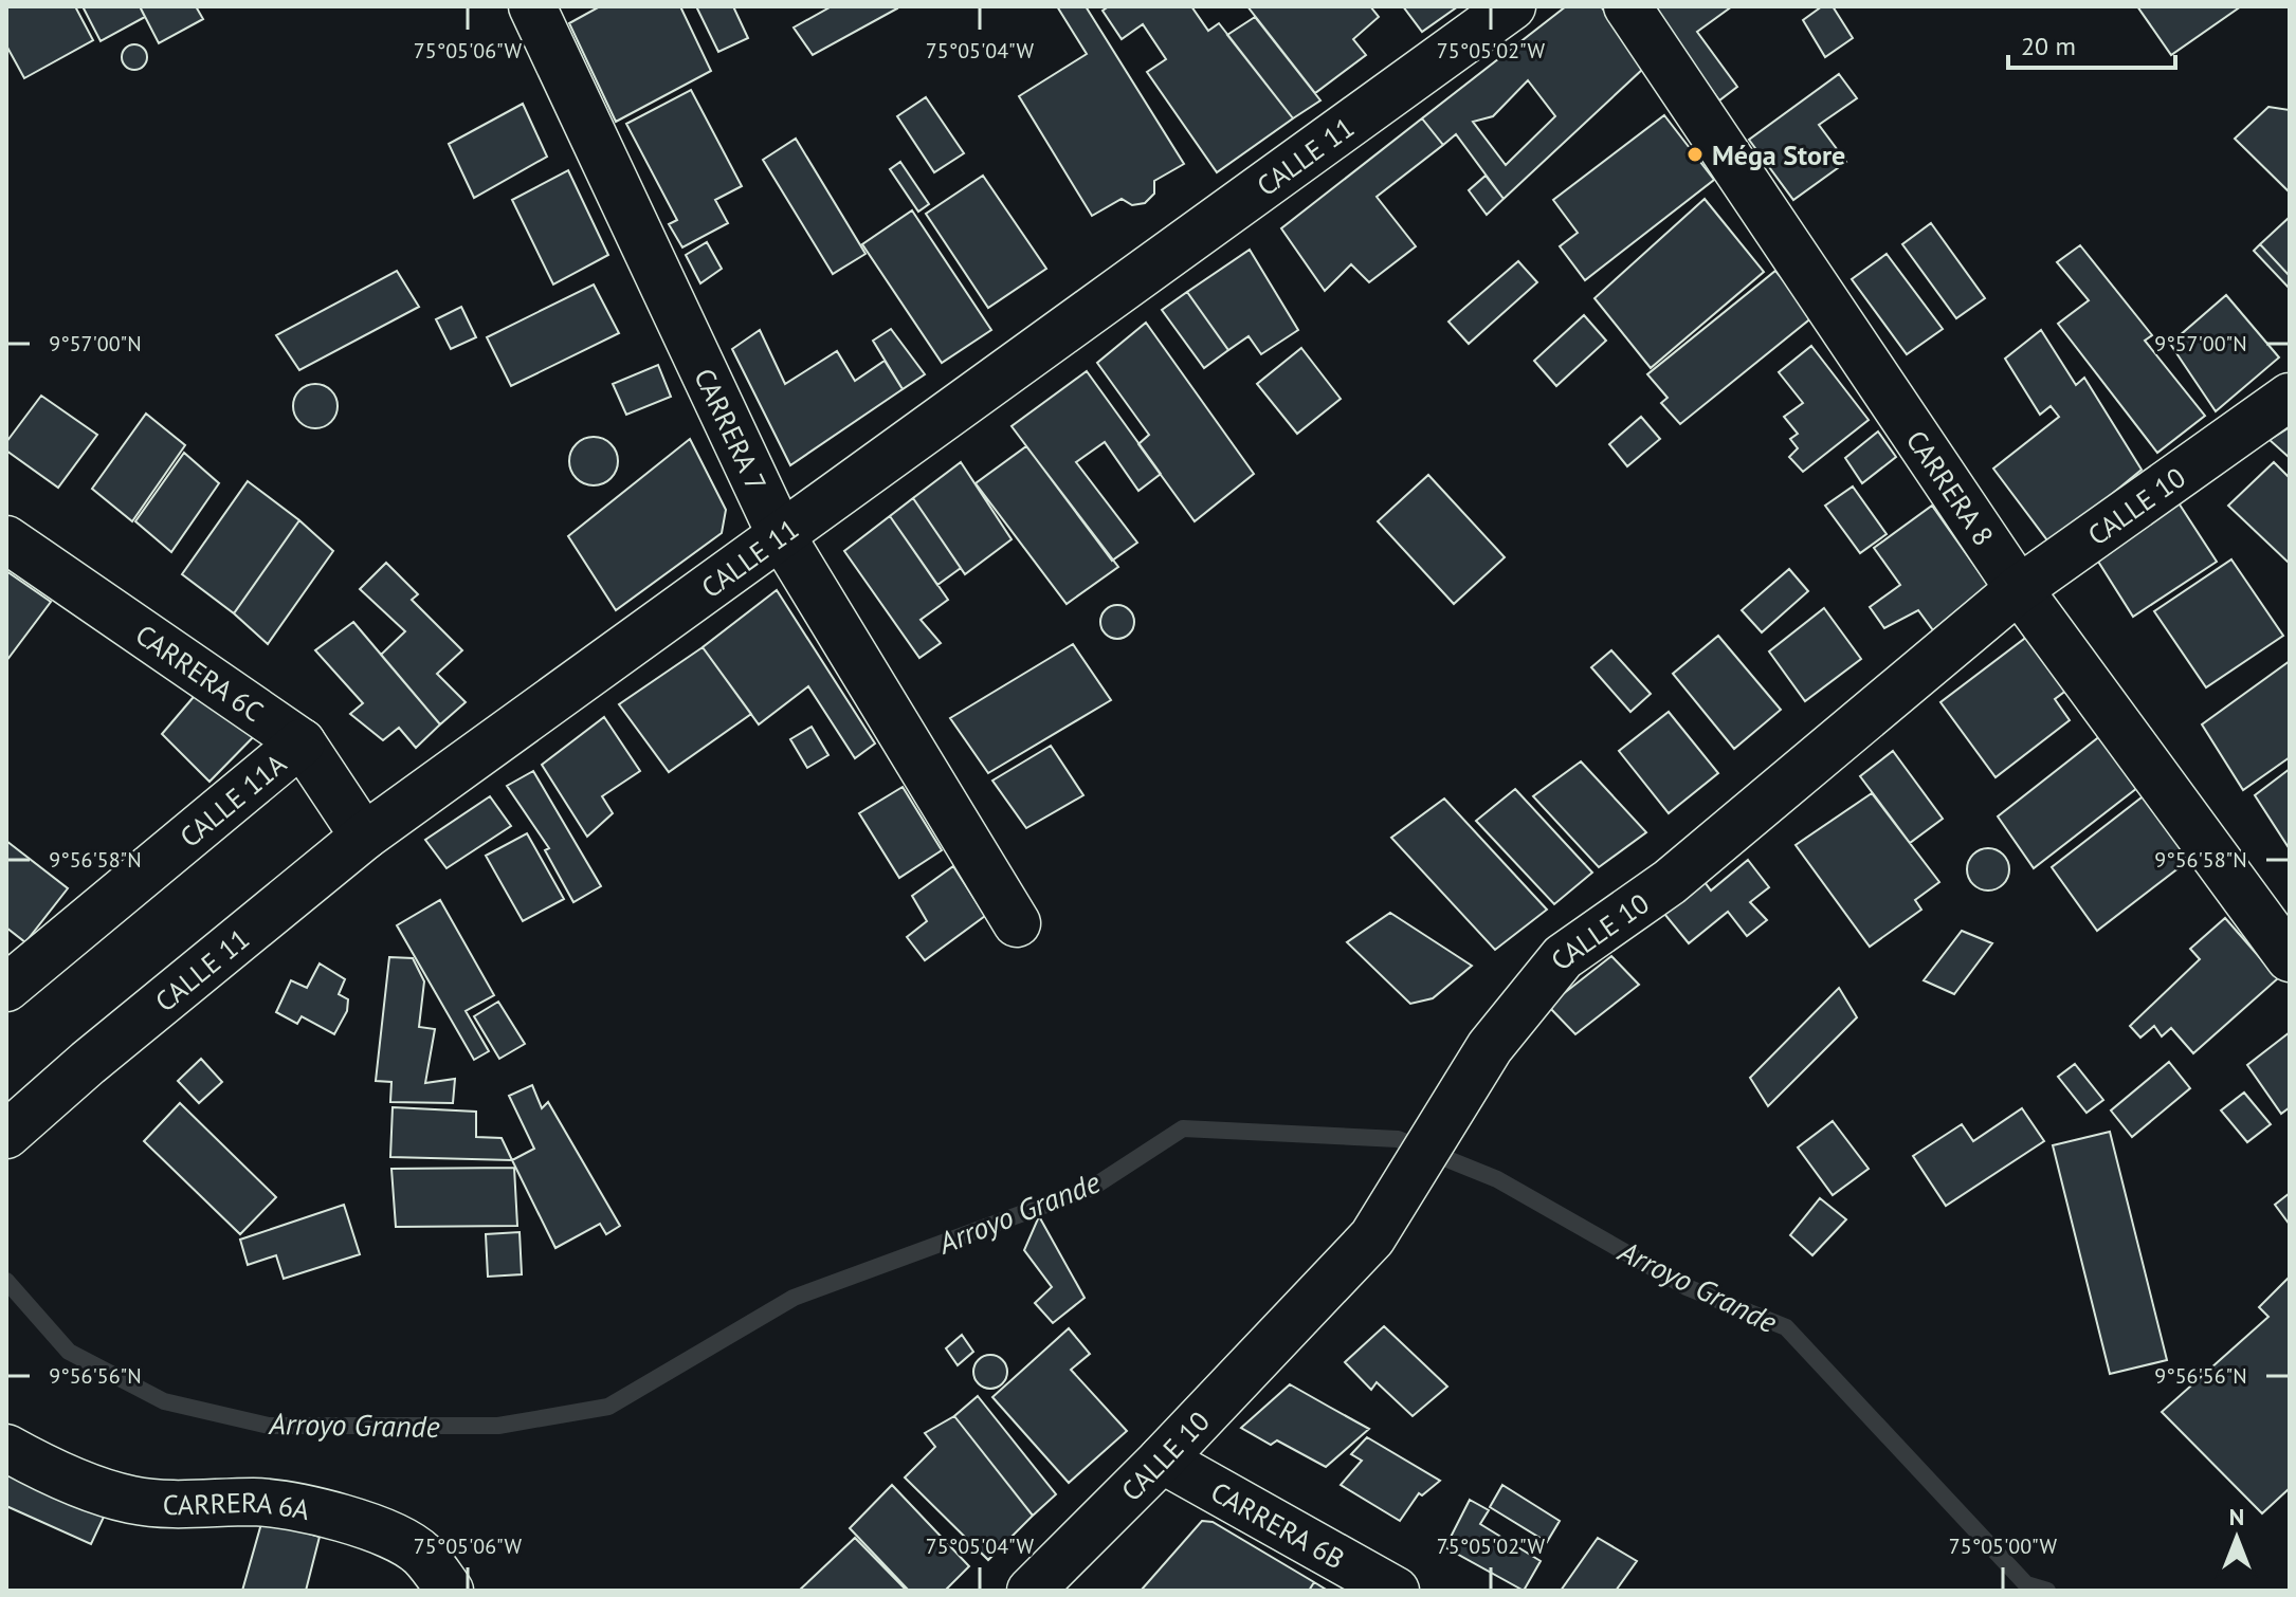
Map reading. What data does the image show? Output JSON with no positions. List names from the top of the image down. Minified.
{"streets":{"street":["CALLE 11","CARRERA 7","CARRERA 8","CALLE 10","CARRERA 6C","CALLE 11A","CARRERA 6A","CARRERA 6B"]},"crossings":[["CALLE 11","CARRERA 7"],["CALLE 11","CARRERA 6C"],["CARRERA 8","CALLE 10"],["CALLE 10","CARRERA 6B"],["CARRERA 6C","CALLE 11A"]],"water":["Arroyo Grande"],"places":["Méga Store"],"scale_bar":"20 m","north":"top","coordinates":["75°05'06\"W","75°05'04\"W","75°05'02\"W","9°57'00\"N","9°56'58\"N","9°56'56\"N","75°05'00\"W"]}
